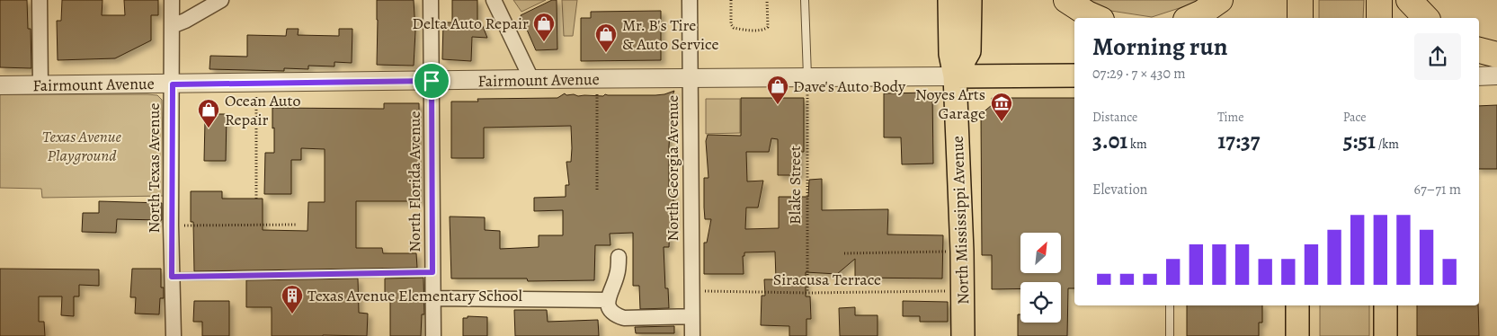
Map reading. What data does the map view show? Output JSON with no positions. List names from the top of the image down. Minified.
{"streets":{"main road":["Fairmount Avenue","North Mississippi Avenue"],"street":["North Texas Avenue","North Georgia Avenue","North Florida Avenue"],"path":["Blake Street","Siracusa Terrace"]},"crossings":[["Fairmount Avenue","North Texas Avenue"],["Fairmount Avenue","North Georgia Avenue"],["Fairmount Avenue","North Florida Avenue"],["Fairmount Avenue","Blake Street"],["Fairmount Avenue","North Mississippi Avenue"],["North Georgia Avenue","Siracusa Terrace"],["Blake Street","Siracusa Terrace"],["North Mississippi Avenue","Siracusa Terrace"]],"parks":["Texas Avenue Playground"],"places":{"shop":["Delta Auto Repair","Mr. B's Tire & Auto Service","Dave's Auto Body","Ocean Auto Repair"],"museum":["Noyes Arts Garage"],"building":["Texas Avenue Elementary School"]},"north":"top right","page":{"heading":["Morning run","07:29 · 7 × 430 m"],"stats":[["Distance","3.01 km"],["Time","17:37"],["Pace","5:51 /km"]],"chart":["Elevation","67–71 m"]}}
